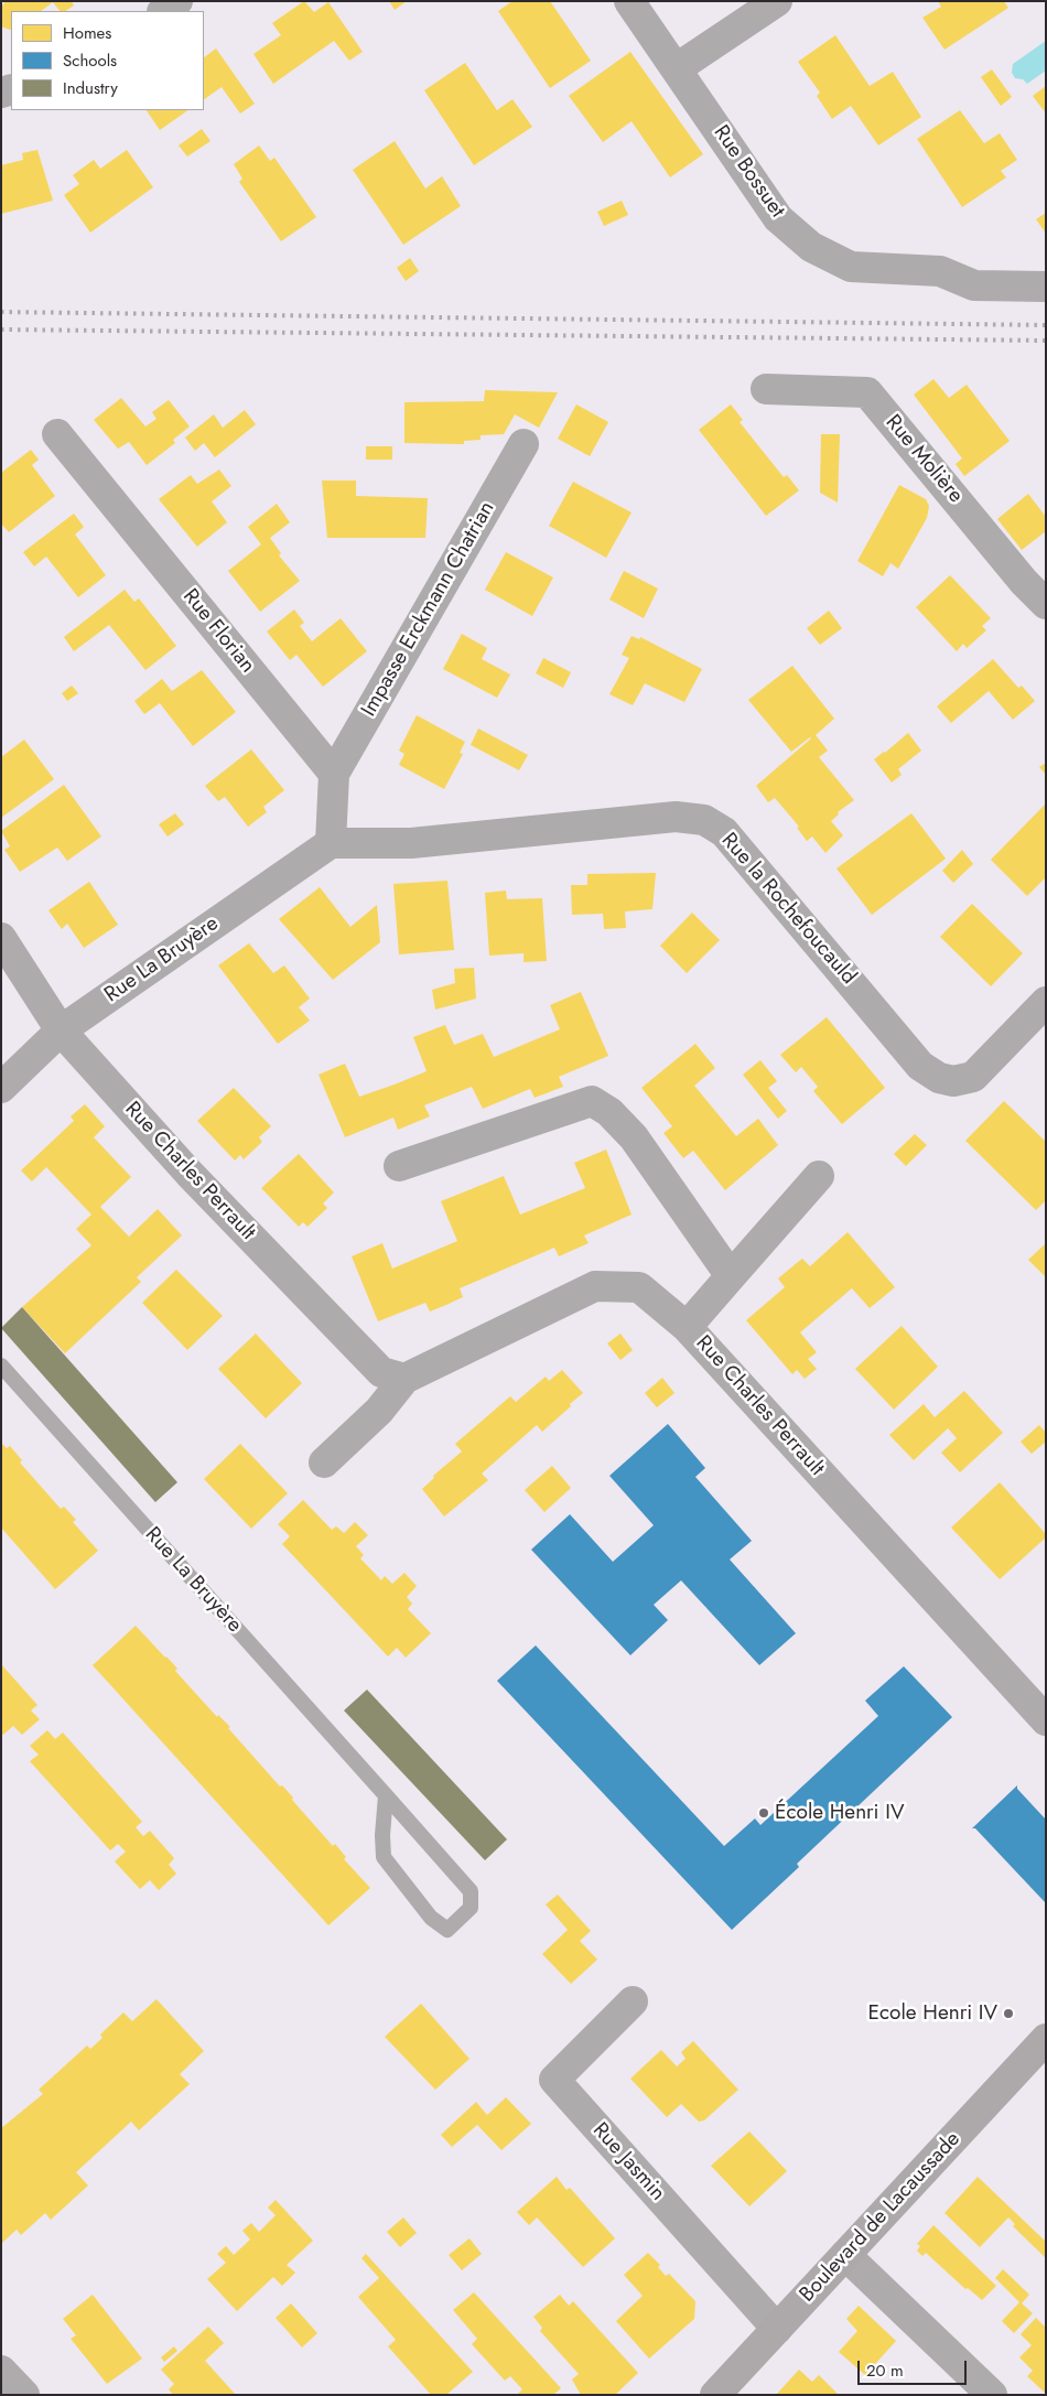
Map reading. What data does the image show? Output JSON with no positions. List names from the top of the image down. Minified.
{"streets":{"main road":["Boulevard de Lacaussade"],"street":["Rue Bossuet","Rue Molière","Impasse Erckmann Chatrian","Rue Florian","Rue la Rochefoucauld","Rue La Bruyère","Rue Charles Perrault","Rue Jasmin"]},"crossings":[["Impasse Erckmann Chatrian","Rue Florian"],["Rue la Rochefoucauld","Rue La Bruyère"],["Rue La Bruyère","Rue Charles Perrault"],["Rue Jasmin","Boulevard de Lacaussade"]],"places":["École Henri IV","Ecole Henri IV"],"legend":["Homes","Schools","Industry"],"scale_bar":"20 m"}
